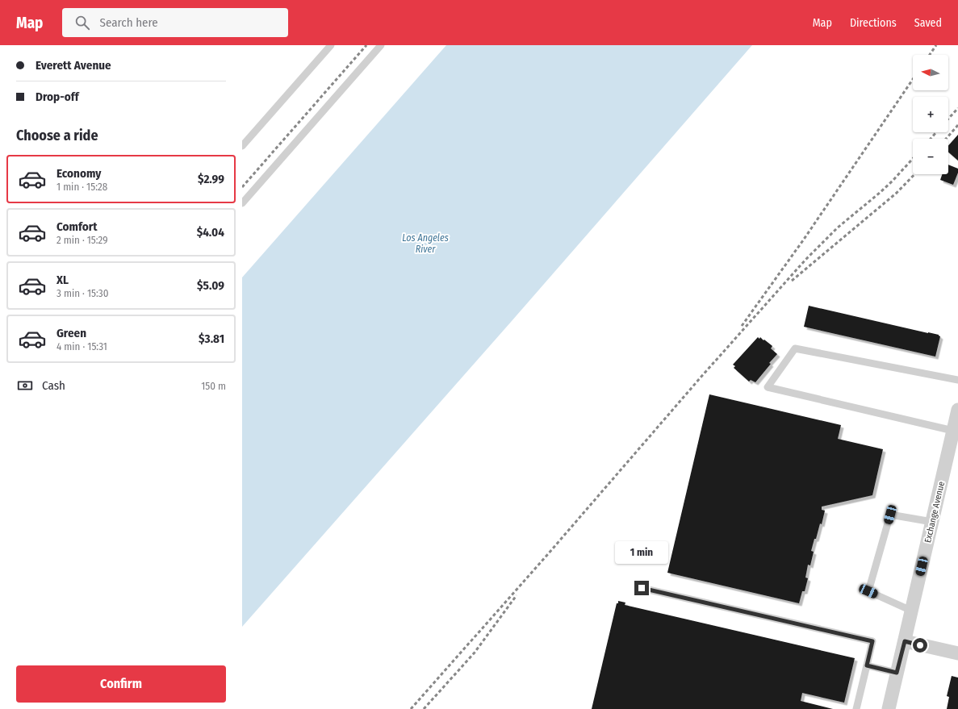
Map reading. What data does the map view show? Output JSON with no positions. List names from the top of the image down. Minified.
{"streets":{"street":["Exchange Avenue"]},"water":["Los Angeles River"],"north":"left","page":{"header":"Map","search":"Search here","nav":["Map","Directions","Saved"],"banner":["Everett Avenue","Drop-off"],"map_buttons":["+","−"],"heading":"Choose a ride","list":[{"name":"Economy","note":"1 min · 15:28","value":"$2.99"},{"name":"Comfort","note":"2 min · 15:29","value":"$4.04"},{"name":"XL","note":"3 min · 15:30","value":"$5.09"},{"name":"Green","note":"4 min · 15:31","value":"$3.81"}],"pay":["Cash","150 m"],"bubble":"1 min","buttons":"Confirm"}}
